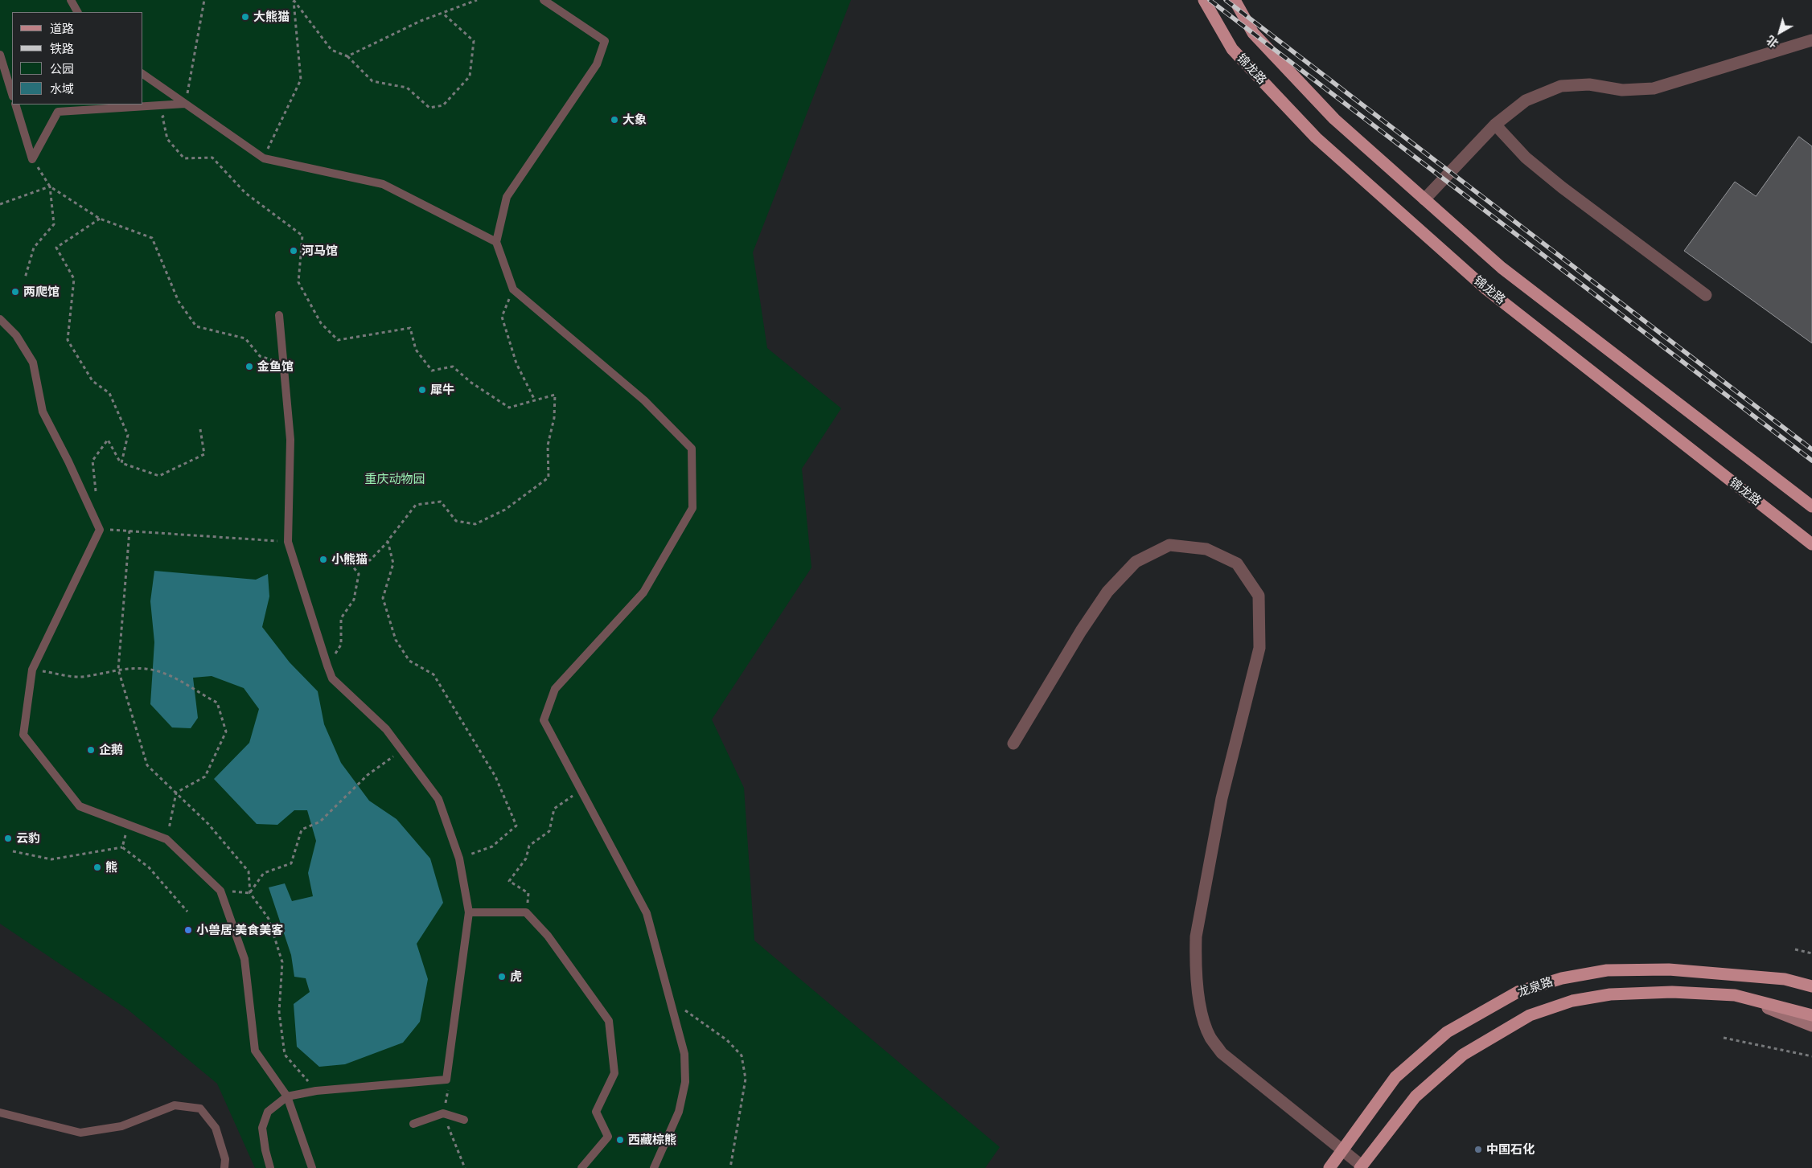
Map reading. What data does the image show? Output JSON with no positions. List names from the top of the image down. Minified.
{"streets":{"main road":["锦龙路","龙泉路"]},"parks":["重庆动物园"],"places":["大熊猫","大象","河马馆","两爬馆","金鱼馆","犀牛","小熊猫","企鹅","云豹","熊","小兽居·美食美客","虎","西藏棕熊","中国石化"],"legend":["道路","铁路","公园","水域"],"north":"bottom left"}
